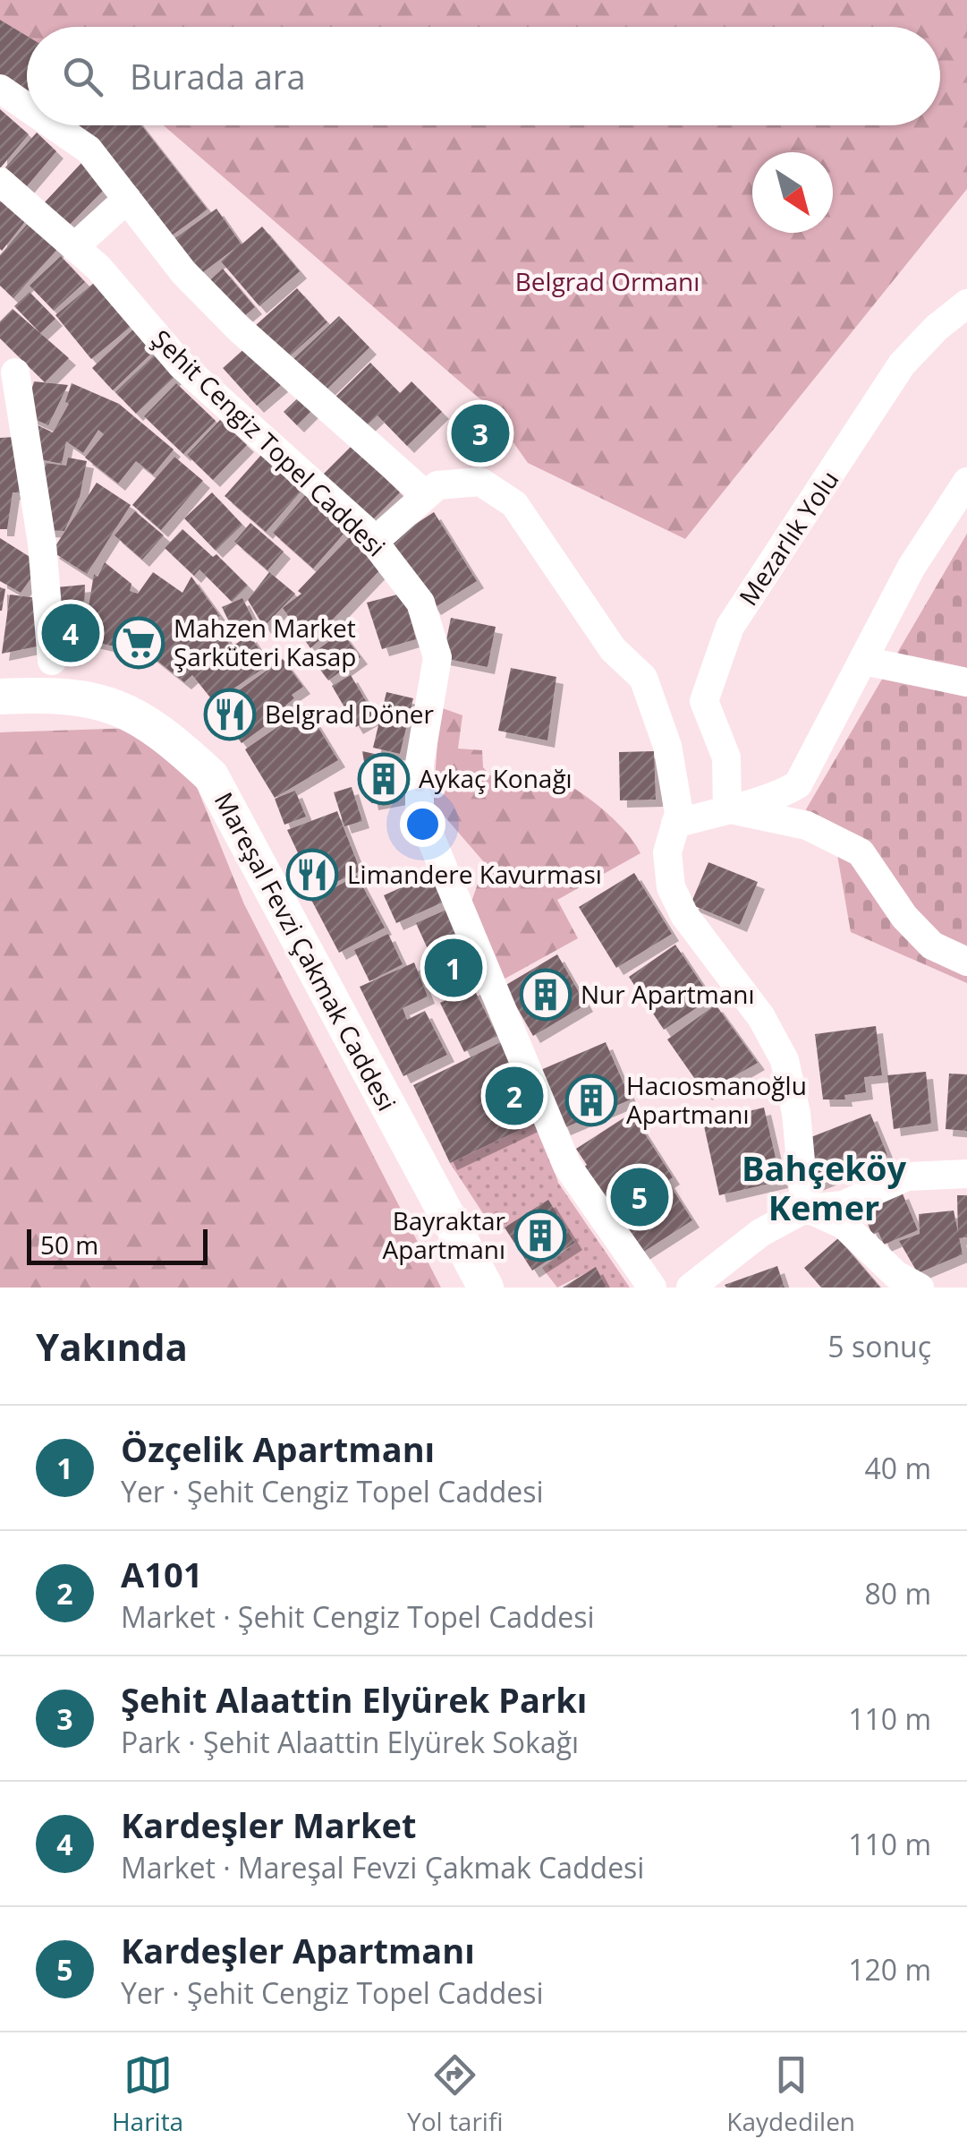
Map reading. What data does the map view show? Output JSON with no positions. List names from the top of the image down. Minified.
{"streets":{"main road":["Mareşal Fevzi Çakmak Caddesi"],"street":["Şehit Cengiz Topel Caddesi","Mezarlık Yolu"]},"districts":["Bahçeköy Kemer"],"parks":["Belgrad Ormanı"],"places":{"supermarket":["Mahzen Market Şarküteri Kasap"],"restaurant":["Belgrad Döner","Limandere Kavurması"],"building":["Aykaç Konağı","Nur Apartmanı","Hacıosmanoğlu Apartmanı","Bayraktar Apartmanı"]},"scale_bar":"50 m","north":"bottom right","page":{"search":"Burada ara","pins":["3","4","1","2","5"],"scale":"50 m","heading":["Yakında","5 sonuç"],"list":[{"mark":"1","name":"Özçelik Apartmanı","note":"Yer · Şehit Cengiz Topel Caddesi","value":"40 m"},{"mark":"2","name":"A101","note":"Market · Şehit Cengiz Topel Caddesi","value":"80 m"},{"mark":"3","name":"Şehit Alaattin Elyürek Parkı","note":"Park · Şehit Alaattin Elyürek Sokağı","value":"110 m"},{"mark":"4","name":"Kardeşler Market","note":"Market · Mareşal Fevzi Çakmak Caddesi","value":"110 m"},{"mark":"5","name":"Kardeşler Apartmanı","note":"Yer · Şehit Cengiz Topel Caddesi","value":"120 m"}],"nav":["Harita","Yol tarifi","Kaydedilen"]}}
